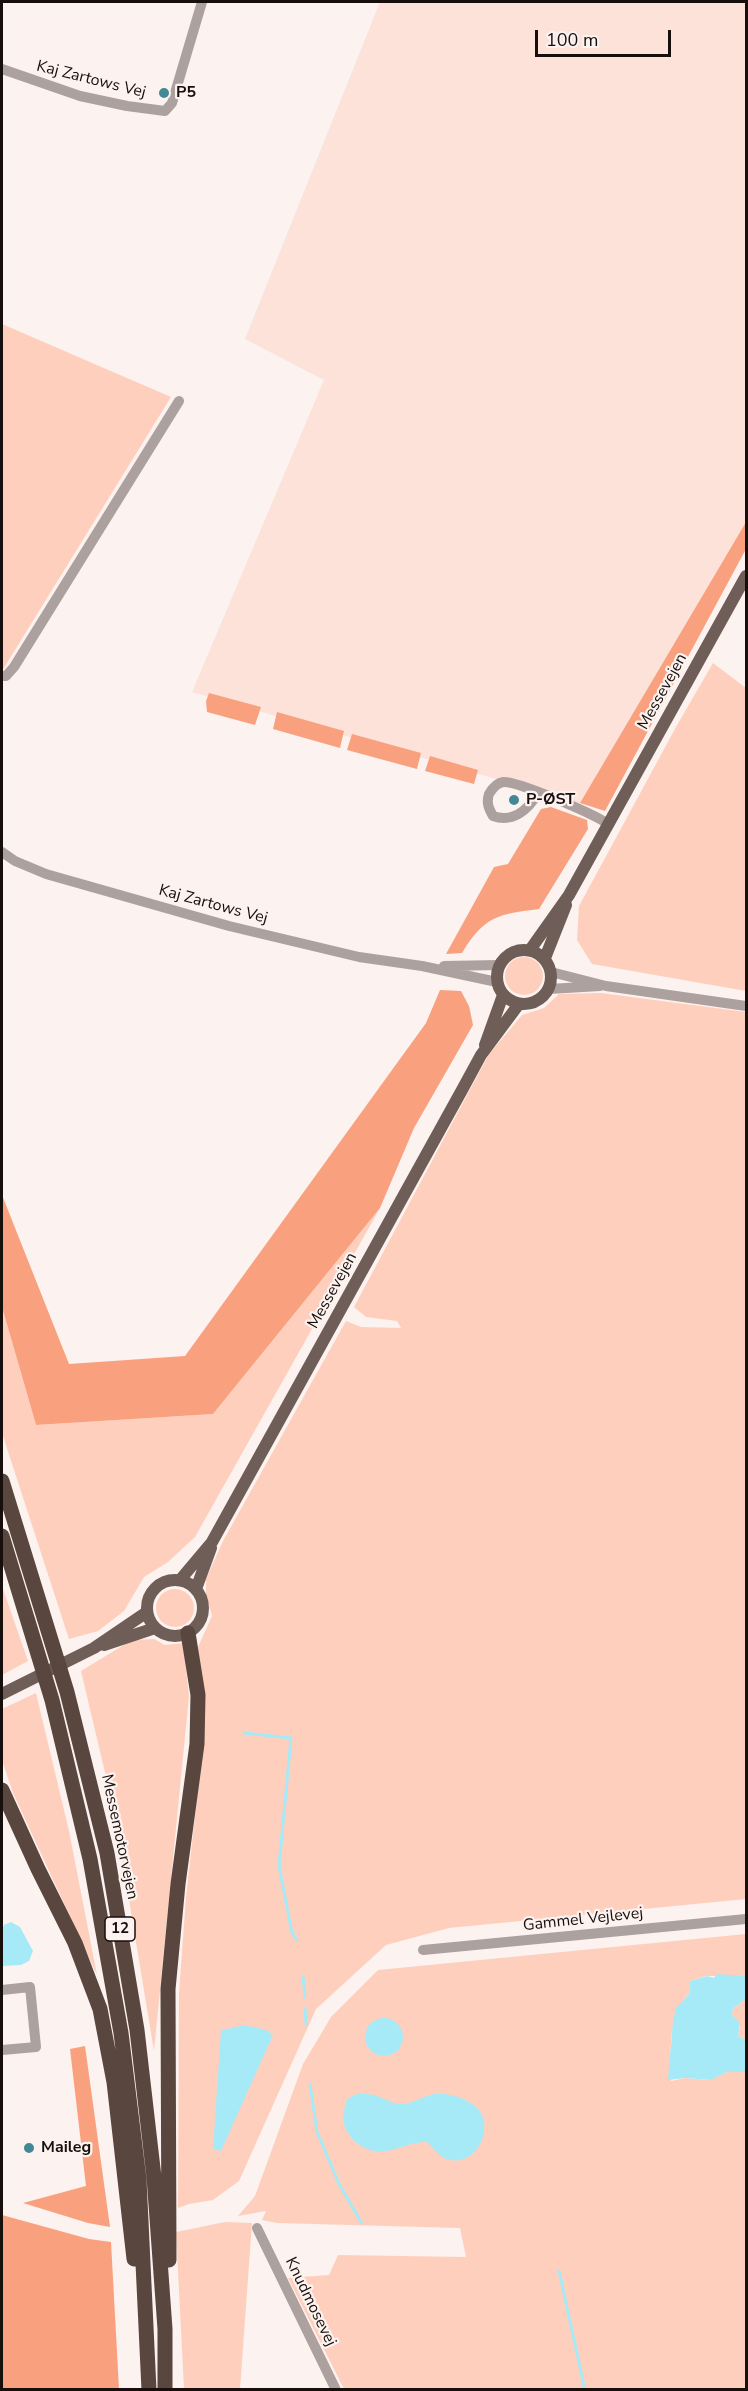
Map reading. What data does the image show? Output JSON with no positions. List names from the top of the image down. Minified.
{"streets":{"highway":["Messemotorvejen","12"],"main road":["Messevejen"],"street":["Kaj Zartows Vej","Gammel Vejlevej","Knudmosevej"]},"crossings":[["Kaj Zartows Vej","Messevejen"]],"places":["P5","P-ØST","Maileg"],"scale_bar":"100 m"}
